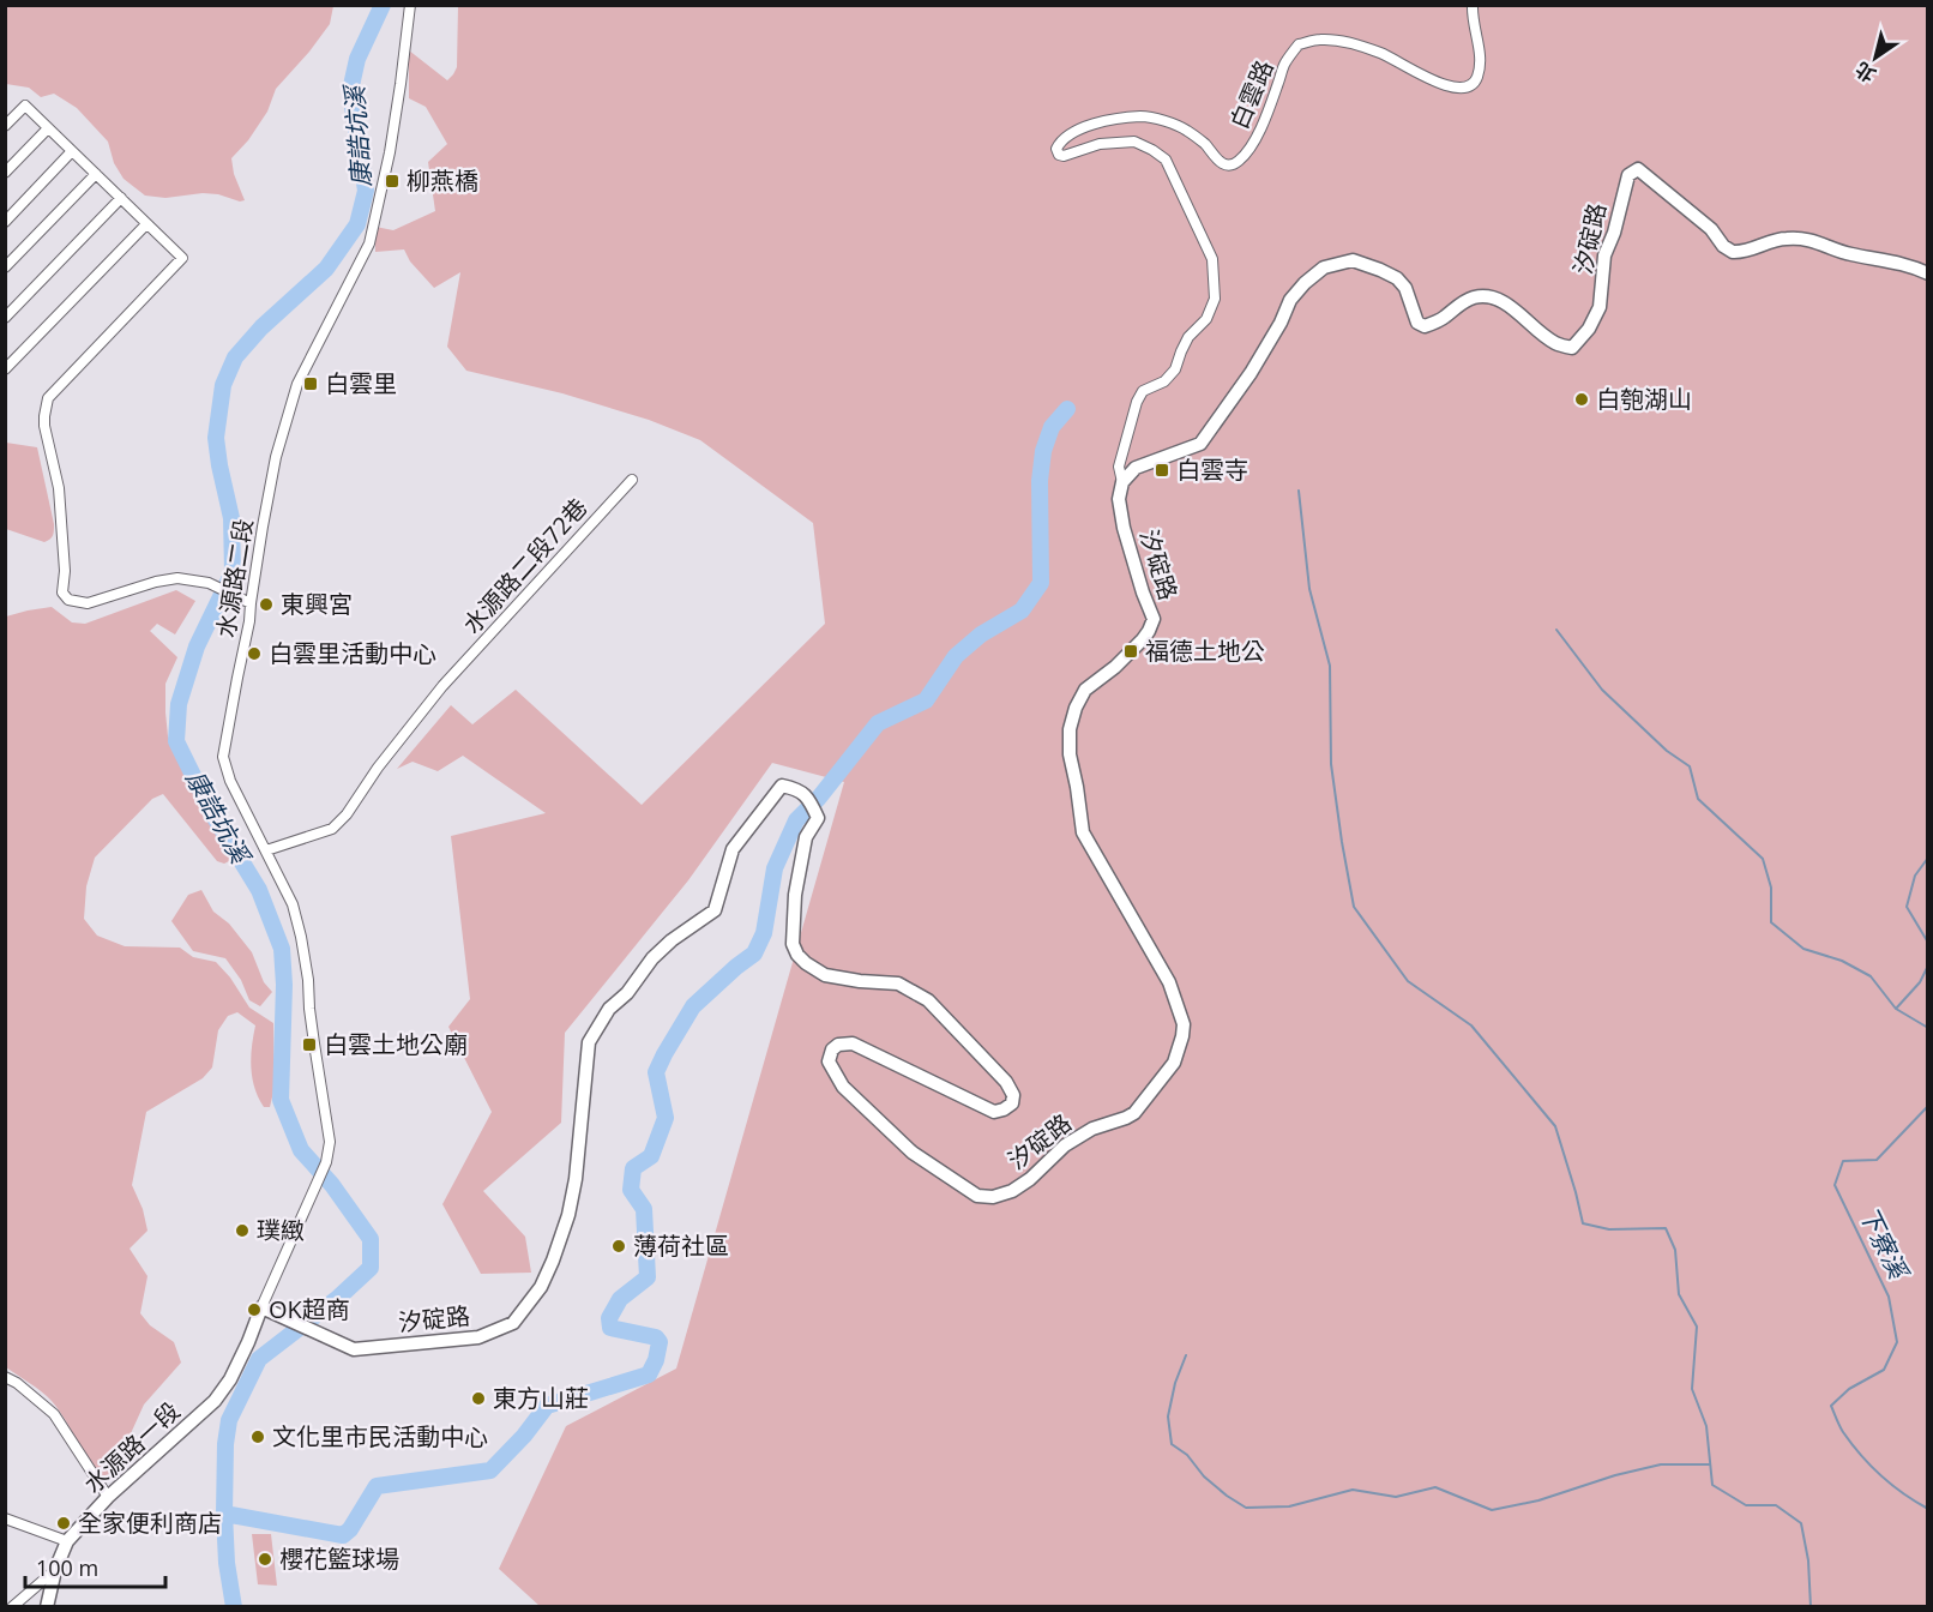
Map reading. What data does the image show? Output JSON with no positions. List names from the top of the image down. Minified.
{"streets":{"street":["白雲路","汐碇路","水源路二段72巷","水源路二段","水源路一段"]},"crossings":[["白雲路","汐碇路"],["汐碇路","水源路二段"],["汐碇路","水源路一段"],["水源路二段72巷","水源路二段"],["水源路二段","水源路一段"]],"water":["康誥坑溪","下寮溪"],"places":{"transit":["柳燕橋","白雲里","白雲寺","福德土地公","白雲土地公廟"],"other":["白匏湖山","東興宮","白雲里活動中心","璞緻","薄荷社區","OK超商","東方山莊","文化里市民活動中心","全家便利商店","櫻花籃球場"]},"scale_bar":"100 m","north":"bottom left"}
